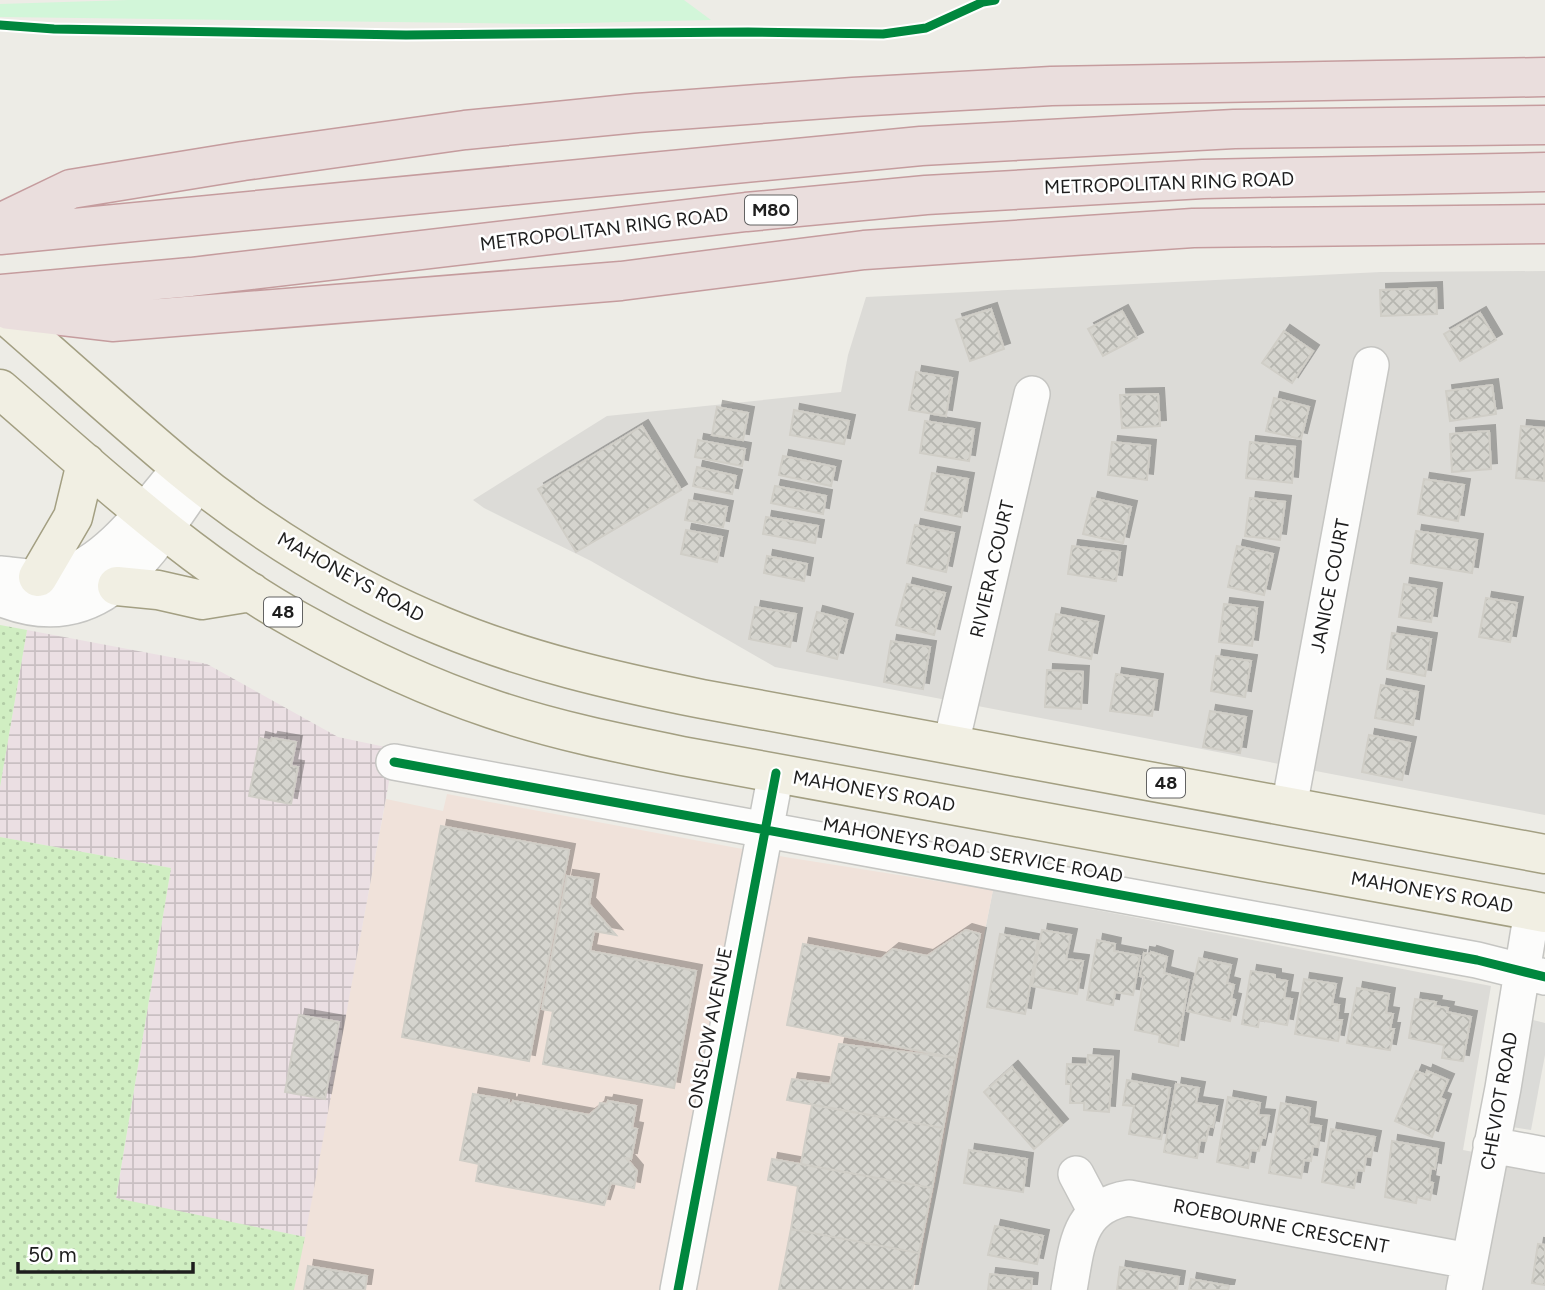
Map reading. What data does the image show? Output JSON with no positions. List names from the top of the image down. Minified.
{"streets":{"highway":["METROPOLITAN RING ROAD","M80"],"main road":["MAHONEYS ROAD","48","ONSLOW AVENUE"],"street":["RIVIERA COURT","JANICE COURT","MAHONEYS ROAD SERVICE ROAD","CHEVIOT ROAD","ROEBOURNE CRESCENT"]},"crossings":[["RIVIERA COURT","MAHONEYS ROAD"],["MAHONEYS ROAD","JANICE COURT"],["MAHONEYS ROAD","ONSLOW AVENUE"],["MAHONEYS ROAD","CHEVIOT ROAD"],["MAHONEYS ROAD SERVICE ROAD","ONSLOW AVENUE"],["MAHONEYS ROAD SERVICE ROAD","CHEVIOT ROAD"],["CHEVIOT ROAD","ROEBOURNE CRESCENT"]],"scale_bar":"50 m"}
